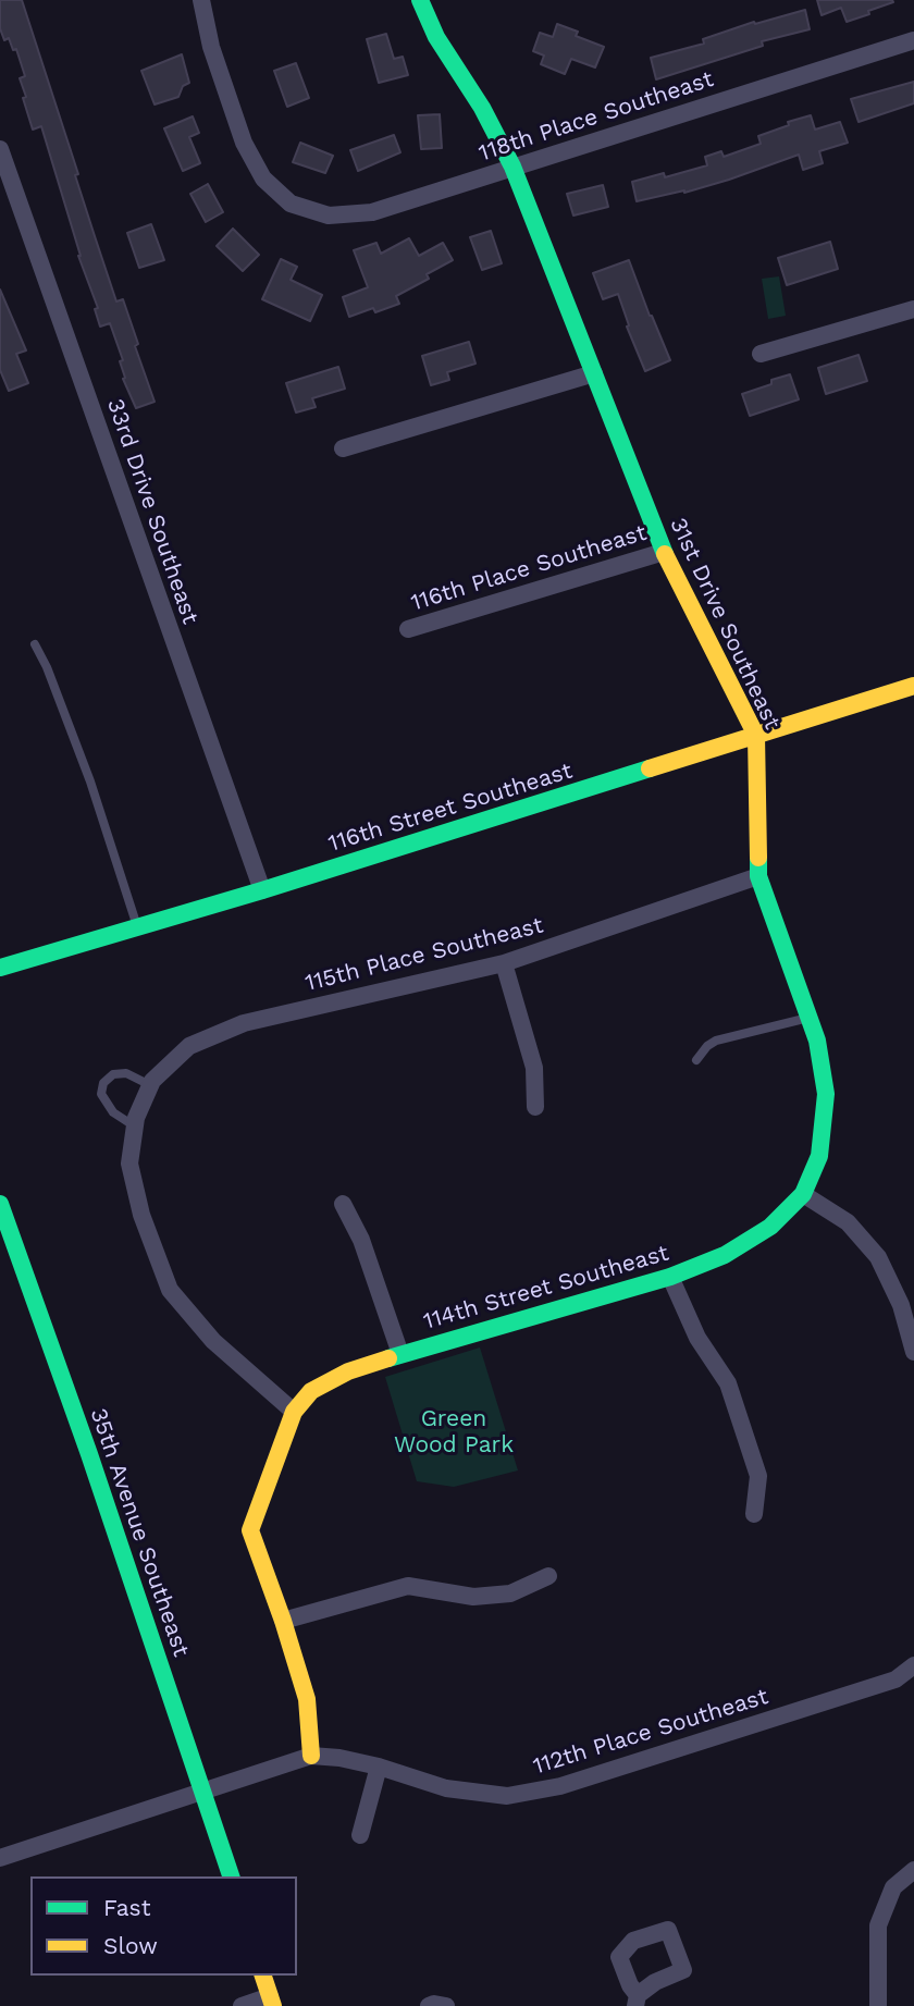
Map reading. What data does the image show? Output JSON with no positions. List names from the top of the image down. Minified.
{"streets":{"street":["118th Place Southeast","33rd Drive Southeast","116th Place Southeast","31st Drive Southeast","116th Street Southeast","115th Place Southeast","114th Street Southeast","35th Avenue Southeast","112th Place Southeast"]},"crossings":[["118th Place Southeast","31st Drive Southeast"],["33rd Drive Southeast","116th Street Southeast"],["116th Place Southeast","31st Drive Southeast"],["31st Drive Southeast","116th Street Southeast"],["31st Drive Southeast","115th Place Southeast"],["31st Drive Southeast","114th Street Southeast"],["115th Place Southeast","114th Street Southeast"],["35th Avenue Southeast","112th Place Southeast"]],"parks":["Green Wood Park"],"legend":["Fast","Slow"]}
